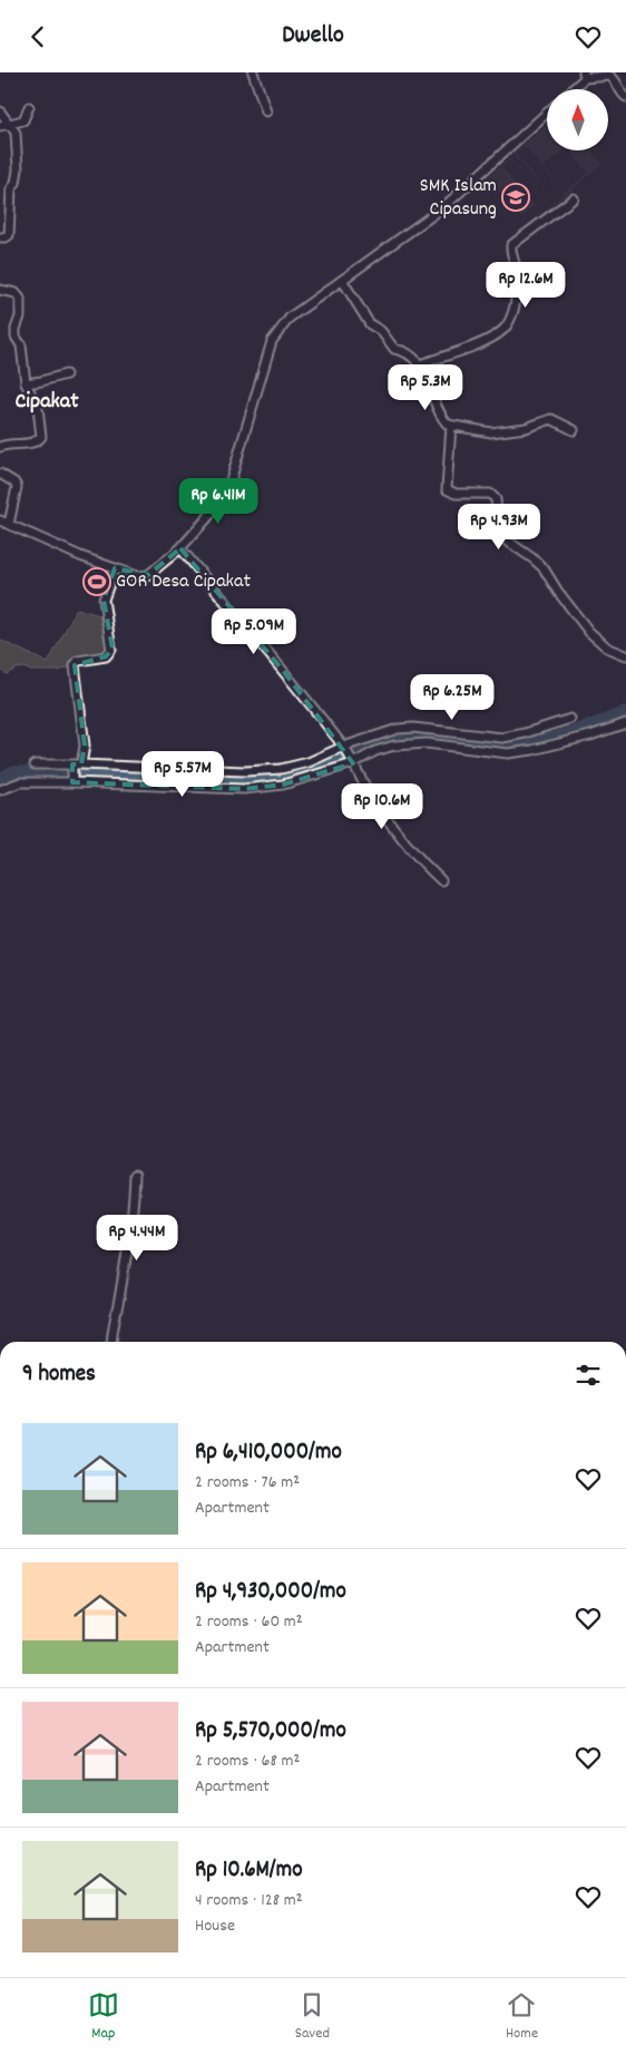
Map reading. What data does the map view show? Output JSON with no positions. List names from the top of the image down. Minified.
{"districts":["Cipakat"],"places":{"school or university":["SMK Islam Cipasung"],"sports":["GOR Desa Cipakat"]},"north":"top","page":{"header":"Dwello","price":["Rp 12.6M","Rp 5.3M","Rp 6.41M","Rp 4.93M","Rp 5.09M","Rp 6.25M","Rp 5.57M","Rp 10.6M","Rp 4.44M"],"heading":"9 homes","list":[{"name":"Rp 6,410,000/mo","note":"2 rooms · 76 m² · Apartment"},{"name":"Rp 4,930,000/mo","note":"2 rooms · 60 m² · Apartment"},{"name":"Rp 5,570,000/mo","note":"2 rooms · 68 m² · Apartment"},{"name":"Rp 10.6M/mo","note":"4 rooms · 128 m² · House"}],"tabs":["Map","Saved","Home"]}}
